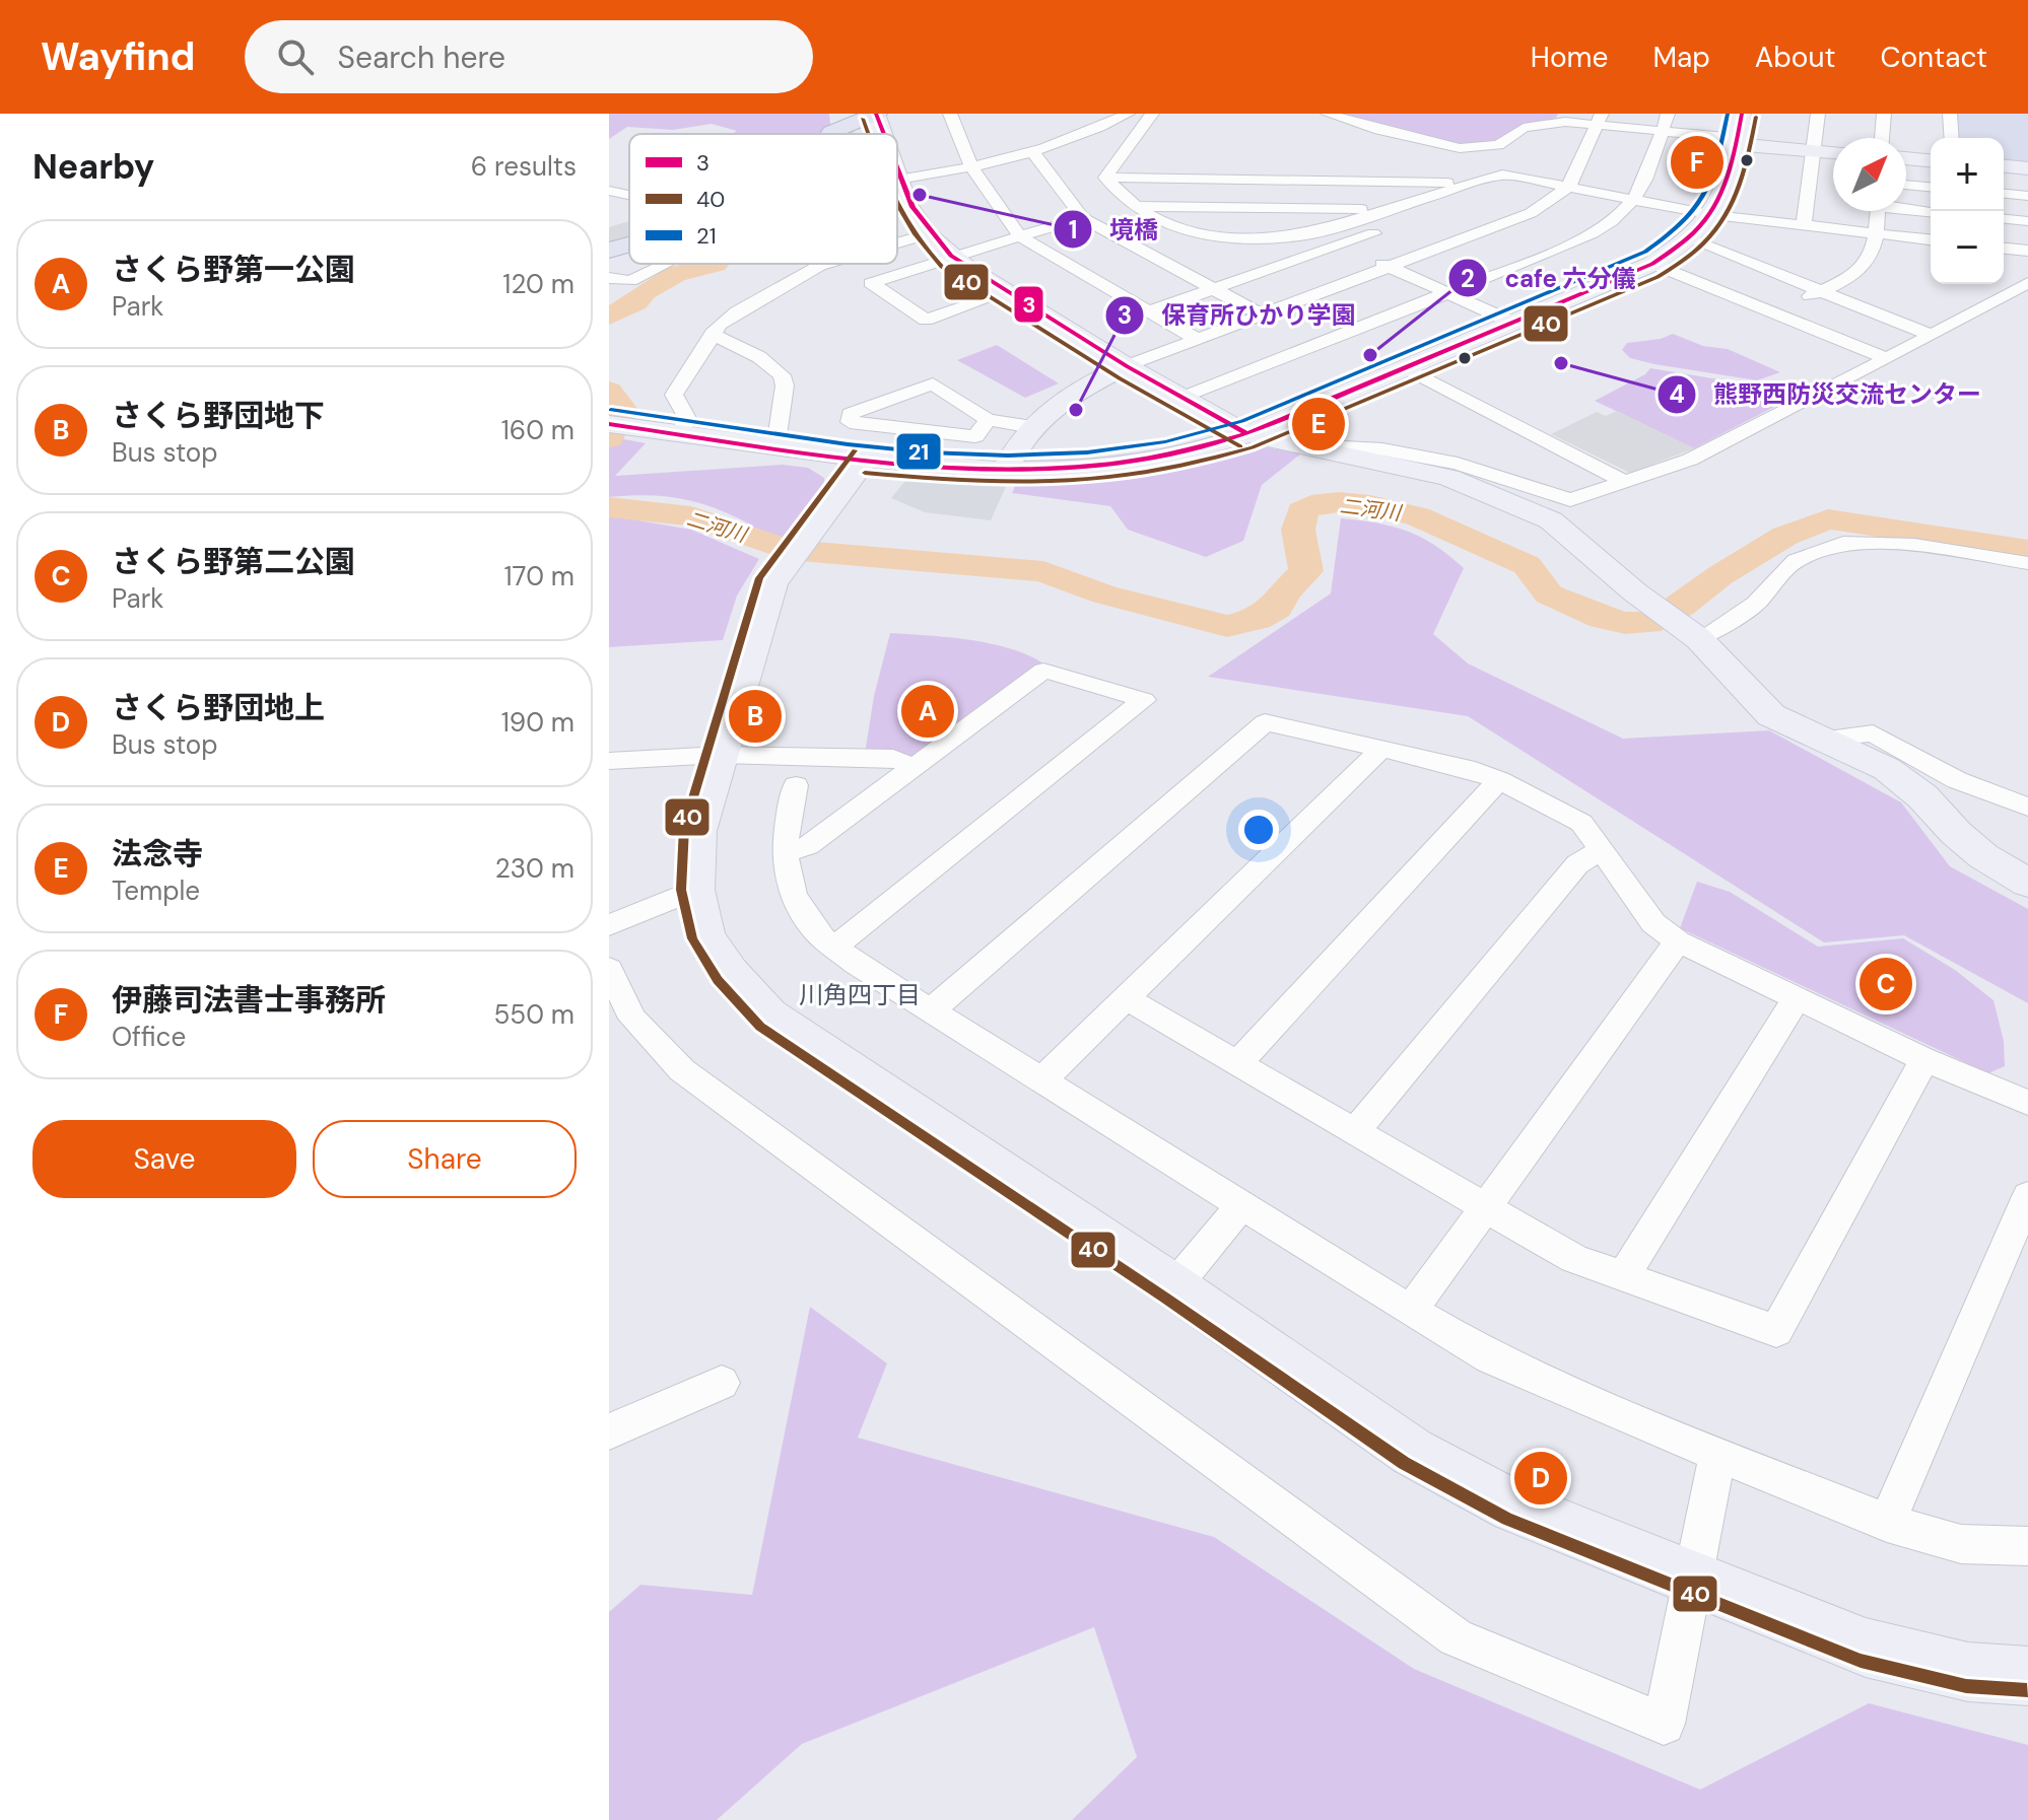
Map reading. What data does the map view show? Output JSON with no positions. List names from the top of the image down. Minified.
{"districts":["川角四丁目"],"water":["二河川"],"places":["境橋","cafe 六分儀","熊野西防災交流センター","保育所ひかり学園"],"lines":["transit line 3","transit line 21","transit line 40"],"legend":["3","40","21"],"north":"top right","page":{"header":"Wayfind","search":"Search here","nav":["Home","Map","About","Contact"],"heading":["Nearby","6 results"],"pins":["F","E","A","B","C","D"],"map_buttons":["+","−"],"list":[{"mark":"A","name":"さくら野第一公園","note":"Park","value":"120 m"},{"mark":"B","name":"さくら野団地下","note":"Bus stop","value":"160 m"},{"mark":"C","name":"さくら野第二公園","note":"Park","value":"170 m"},{"mark":"D","name":"さくら野団地上","note":"Bus stop","value":"190 m"},{"mark":"E","name":"法念寺","note":"Temple","value":"230 m"},{"mark":"F","name":"伊藤司法書士事務所","note":"Office","value":"550 m"}],"buttons":["Save","Share"]}}
